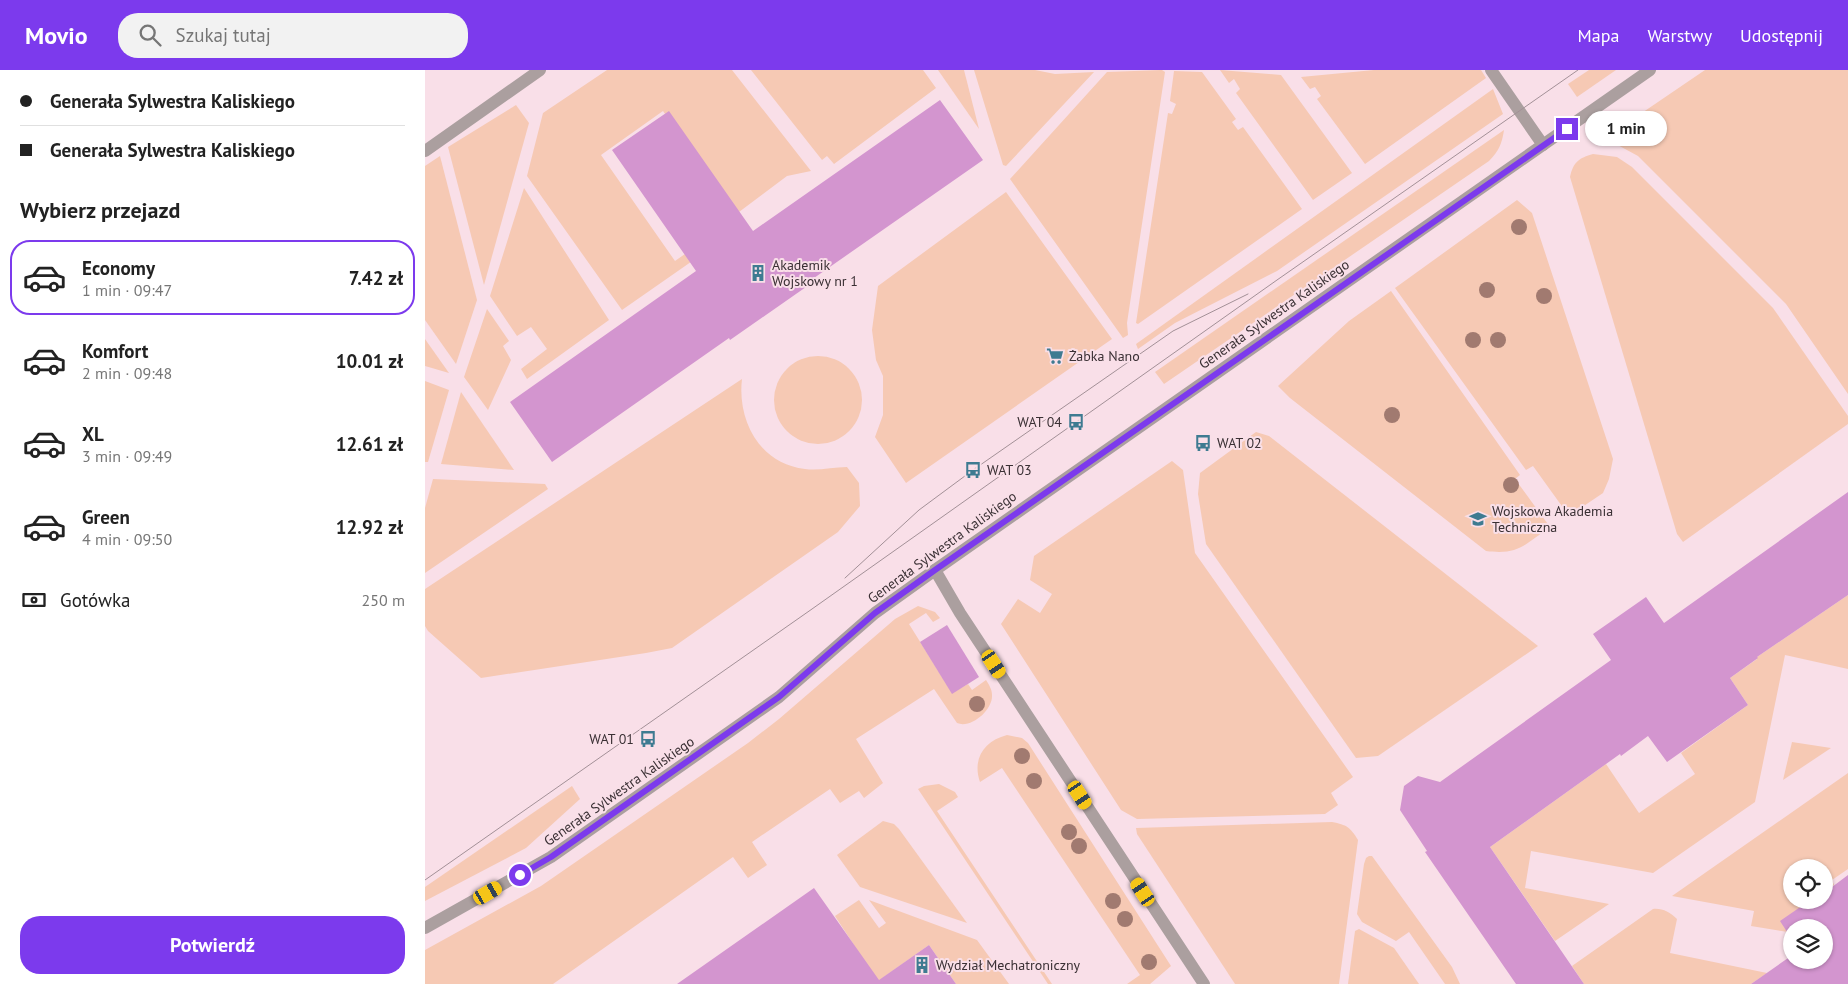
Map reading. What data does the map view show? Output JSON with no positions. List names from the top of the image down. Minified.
{"streets":{"street":["Generała Sylwestra Kaliskiego"]},"places":{"building":["Akademik Wojskowy nr 1","Wydział Mechatroniczny"],"supermarket":["Żabka Nano"],"bus stop":["WAT 04","WAT 02","WAT 03","WAT 01"],"school or university":["Wojskowa Akademia Techniczna"]},"page":{"header":"Movio","search":"Szukaj tutaj","nav":["Mapa","Warstwy","Udostępnij"],"banner":["Generała Sylwestra Kaliskiego","Generała Sylwestra Kaliskiego"],"bubble":"1 min","heading":"Wybierz przejazd","list":[{"name":"Economy","note":"1 min · 09:47","value":"7.42 zł"},{"name":"Komfort","note":"2 min · 09:48","value":"10.01 zł"},{"name":"XL","note":"3 min · 09:49","value":"12.61 zł"},{"name":"Green","note":"4 min · 09:50","value":"12.92 zł"}],"pay":["Gotówka","250 m"],"buttons":"Potwierdź"}}
